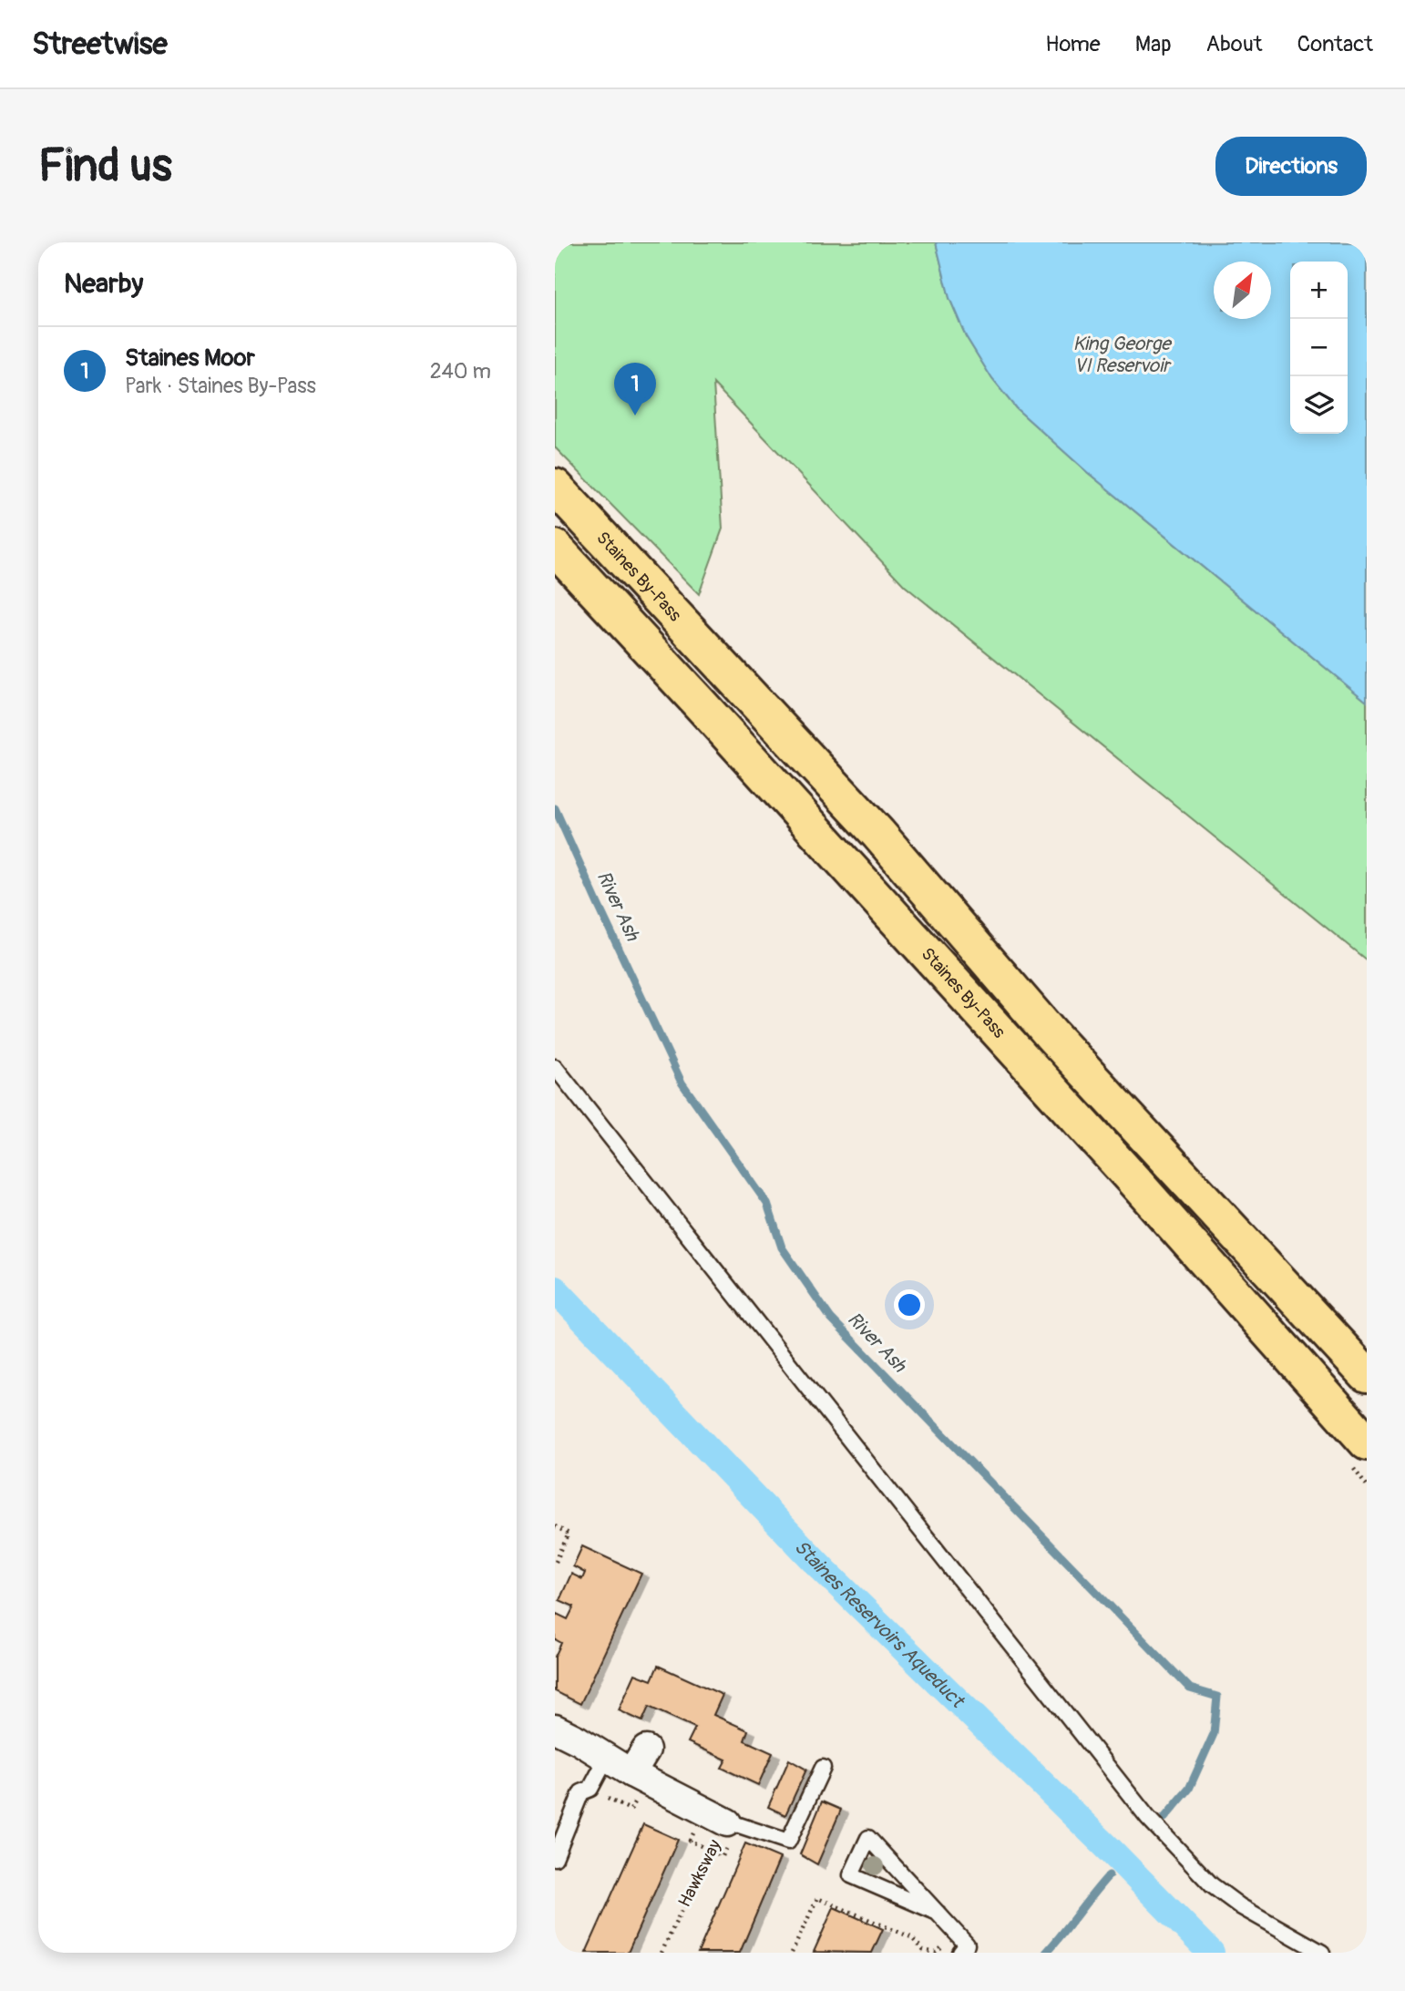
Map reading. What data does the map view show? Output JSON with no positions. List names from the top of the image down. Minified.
{"streets":{"highway":["Staines By-Pass"],"street":["Hawksway"]},"water":["King George VI Reservoir","River Ash","Staines Reservoirs Aqueduct"],"north":"top right","page":{"header":"Streetwise","nav":["Home","Map","About","Contact"],"buttons":"Directions","title":"Find us","heading":"Nearby","map_buttons":["+","−"],"list":[{"mark":"1","name":"Staines Moor","note":"Park · Staines By-Pass","value":"240 m"}],"pins":"1"}}
